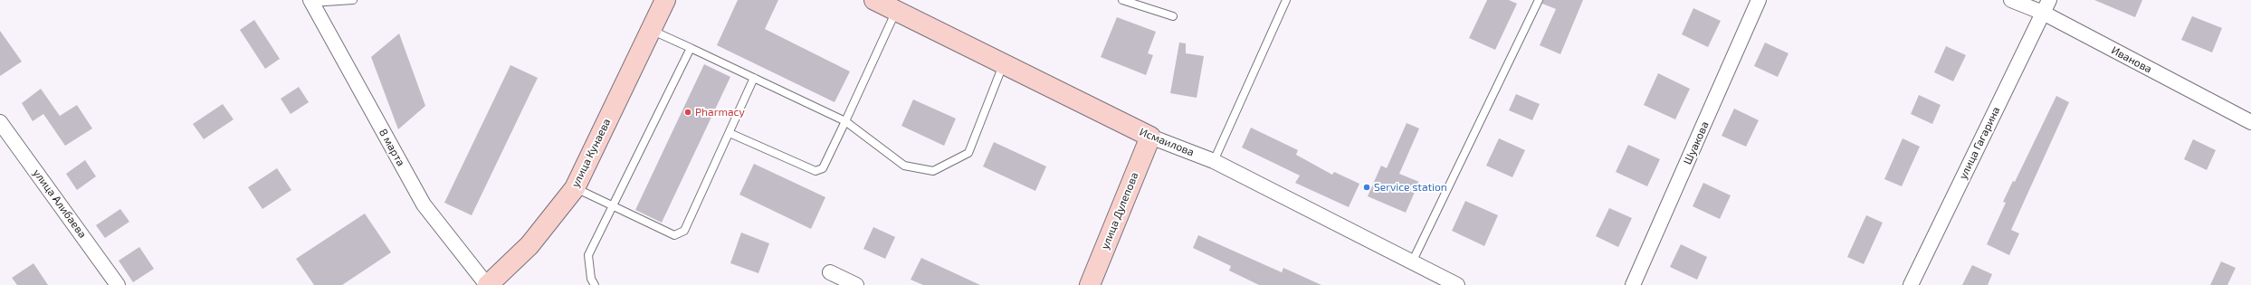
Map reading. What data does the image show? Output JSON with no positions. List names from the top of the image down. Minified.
{"streets":{"street":["Иванова","Исмаилова","Шуакова","улица Гагарина","8 марта","улица Кунаева","улица Алибаева","улица Дулепова"]},"crossings":[["Иванова","улица Гагарина"],["Исмаилова","улица Дулепова"],["8 марта","улица Кунаева"]],"places":["Pharmacy","Service station"]}
